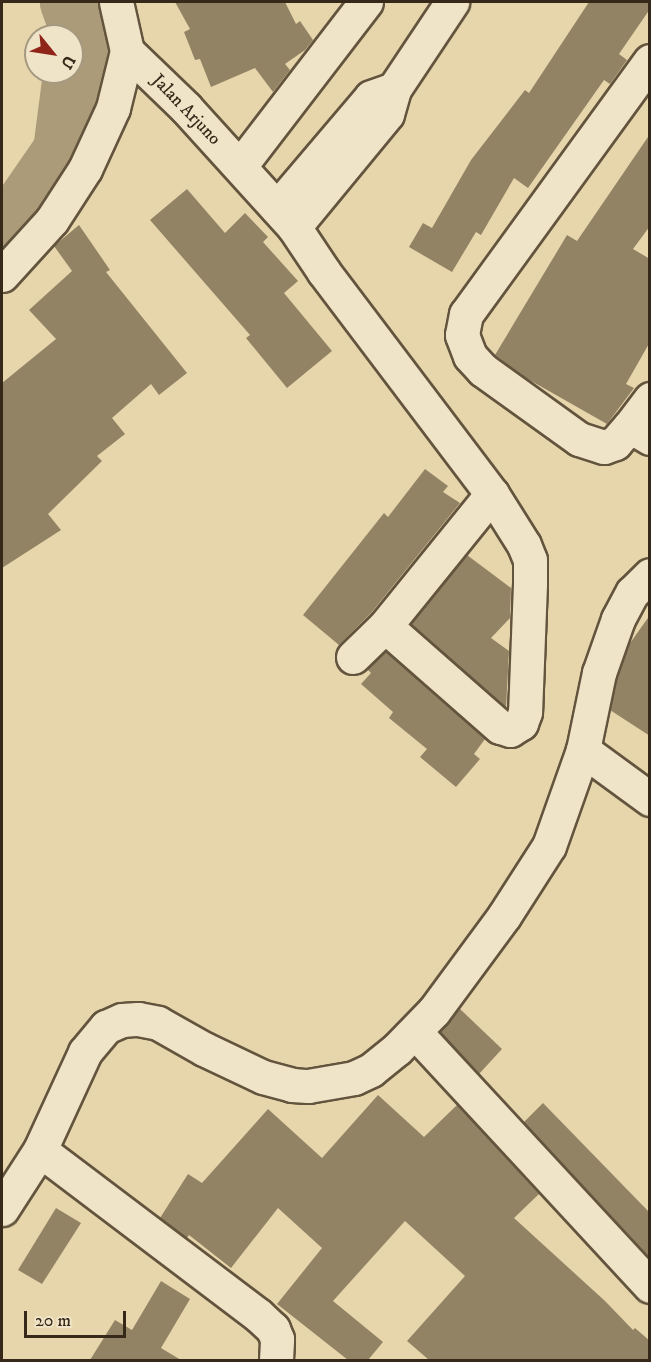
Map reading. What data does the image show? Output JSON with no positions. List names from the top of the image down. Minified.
{"streets":{"street":["Jalan Arjuno"]},"scale_bar":"20 m","north":"bottom right"}
